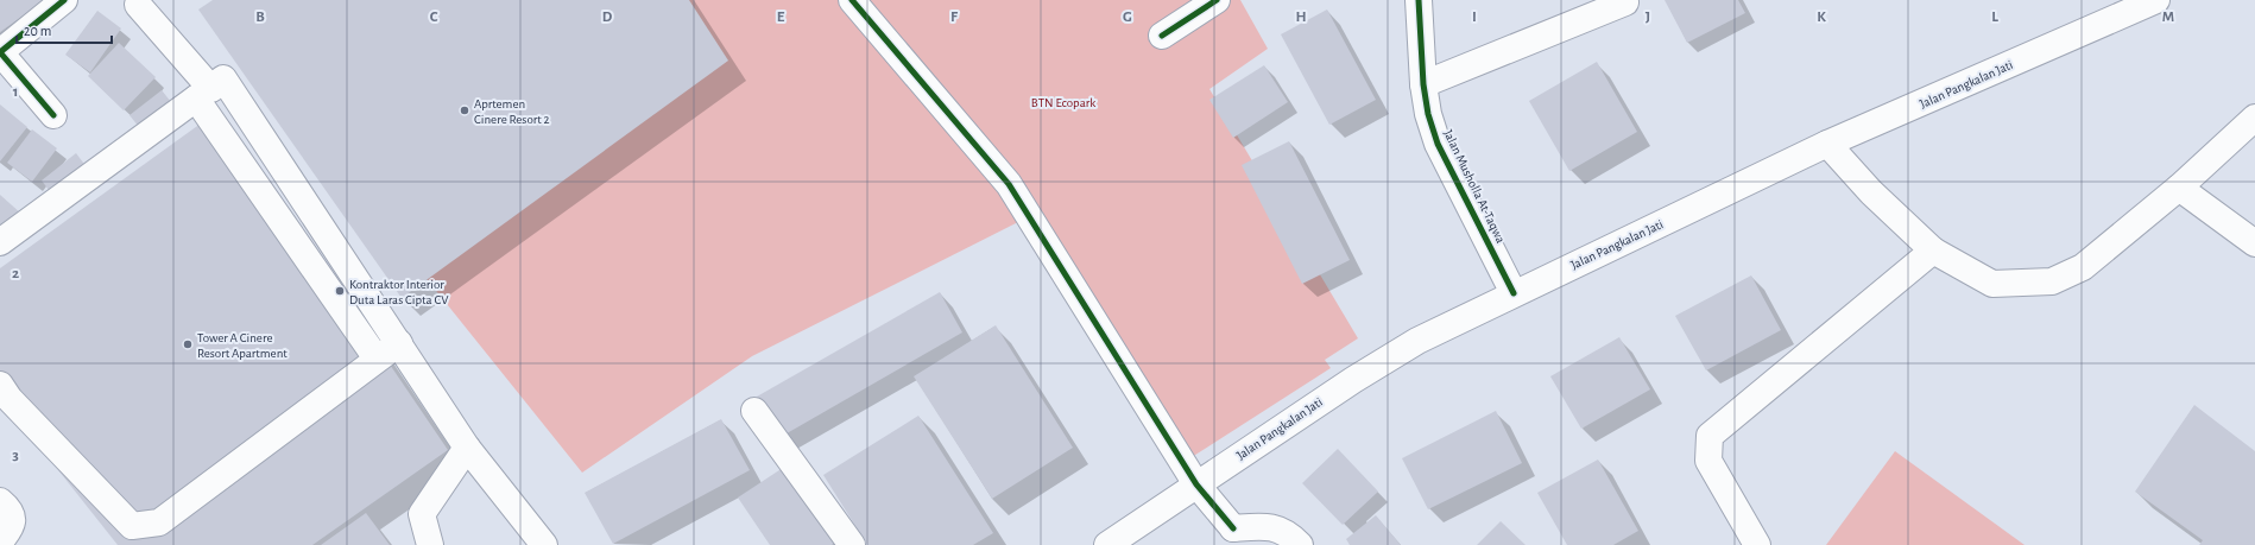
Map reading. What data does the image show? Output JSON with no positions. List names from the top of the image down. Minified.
{"streets":{"street":["Jalan Pangkalan Jati","Jalan Musholla At-Taqwa"]},"crossings":[["Jalan Pangkalan Jati","Jalan Musholla At-Taqwa"]],"parks":["BTN Ecopark"],"places":["Aprtemen Cinere Resort 2","Kontraktor Interior Duta Laras Cipta CV","Tower A Cinere Resort Apartment"],"scale_bar":"20 m","grid":{"columns":["B","C","D","E","F","G","H","I","J","K","L","M"],"rows":["1","2","3"]}}
